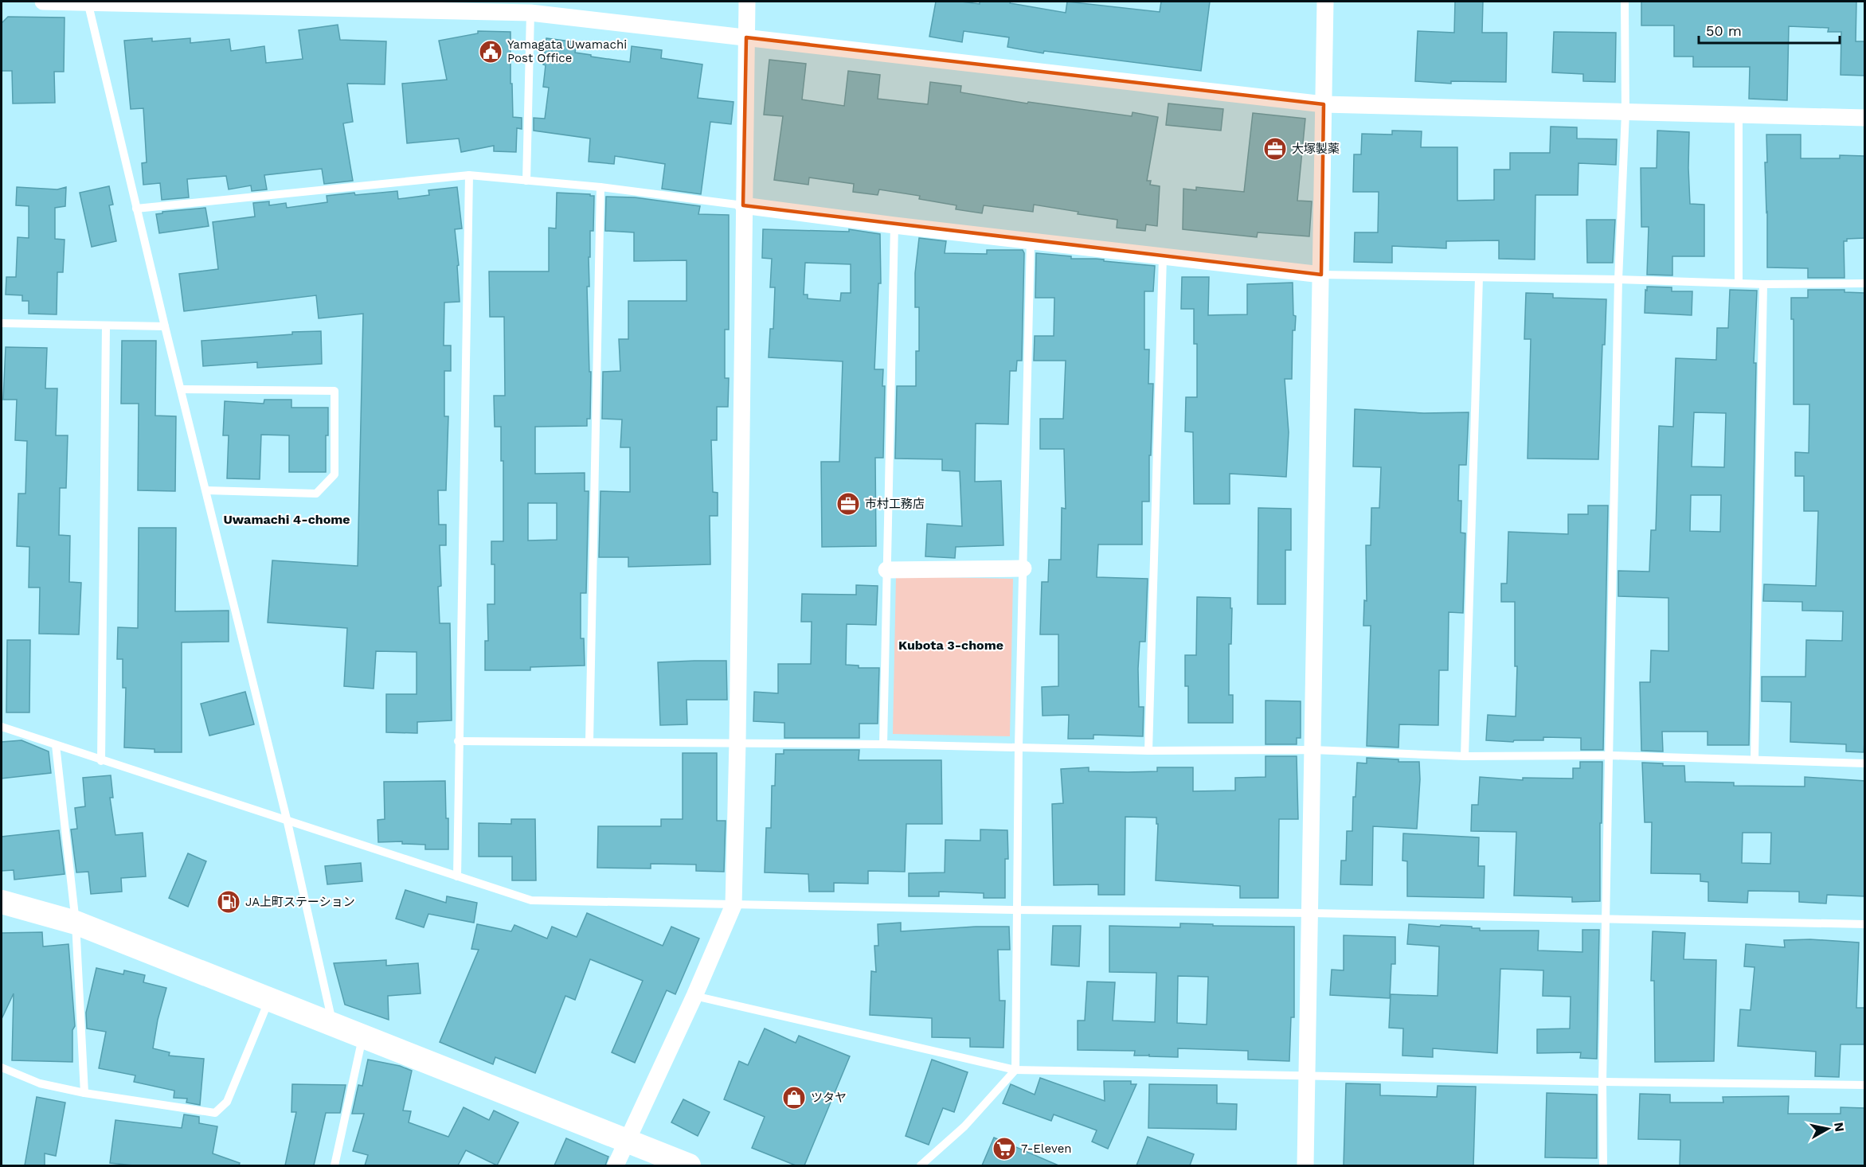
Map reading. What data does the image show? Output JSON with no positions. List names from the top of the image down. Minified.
{"districts":["Uwamachi 4-chome","Kubota 3-chome"],"places":{"public building":["Yamagata Uwamachi Post Office"],"office":["大塚製薬","市村工務店"],"fuel station":["JA上町ステーション"],"shop":["ツタヤ"],"supermarket":["7-Eleven"]},"scale_bar":"50 m","north":"right"}
